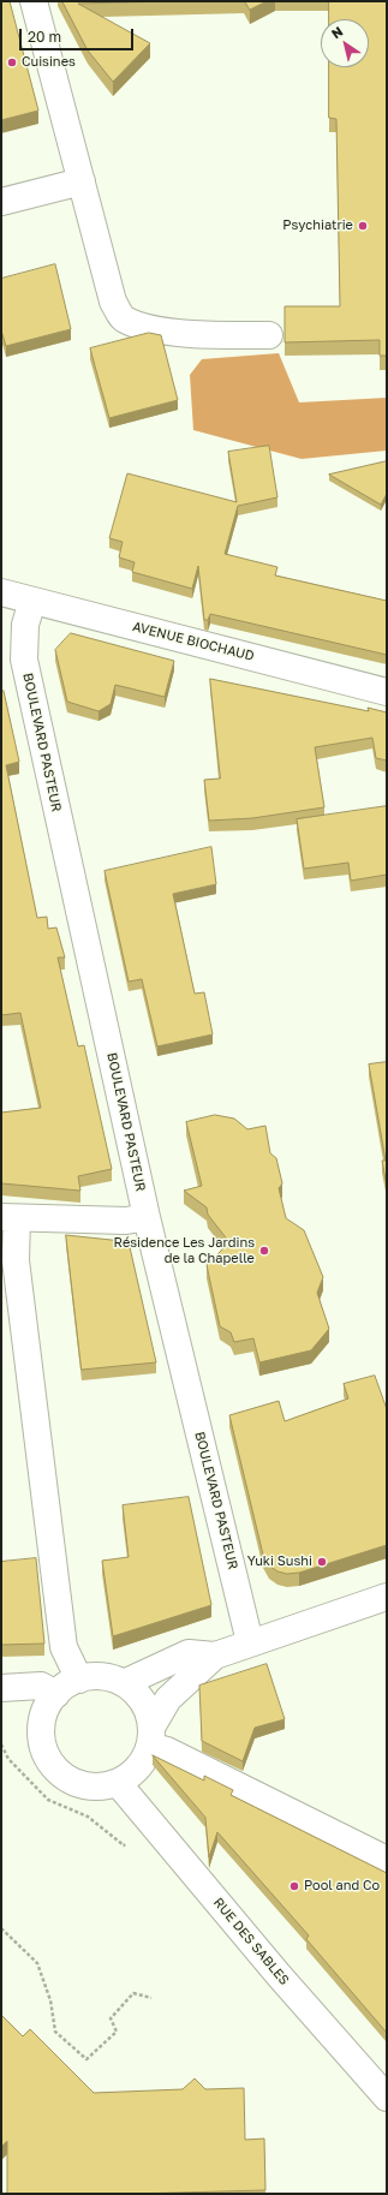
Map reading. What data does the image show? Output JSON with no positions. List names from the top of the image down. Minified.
{"streets":{"street":["AVENUE BIOCHAUD","BOULEVARD PASTEUR","RUE DES SABLES"]},"crossings":[["AVENUE BIOCHAUD","BOULEVARD PASTEUR"]],"places":["Cuisines","Psychiatrie","Résidence Les Jardins de la Chapelle","Yuki Sushi","Pool and Co"],"scale_bar":"20 m","north":"top left"}
